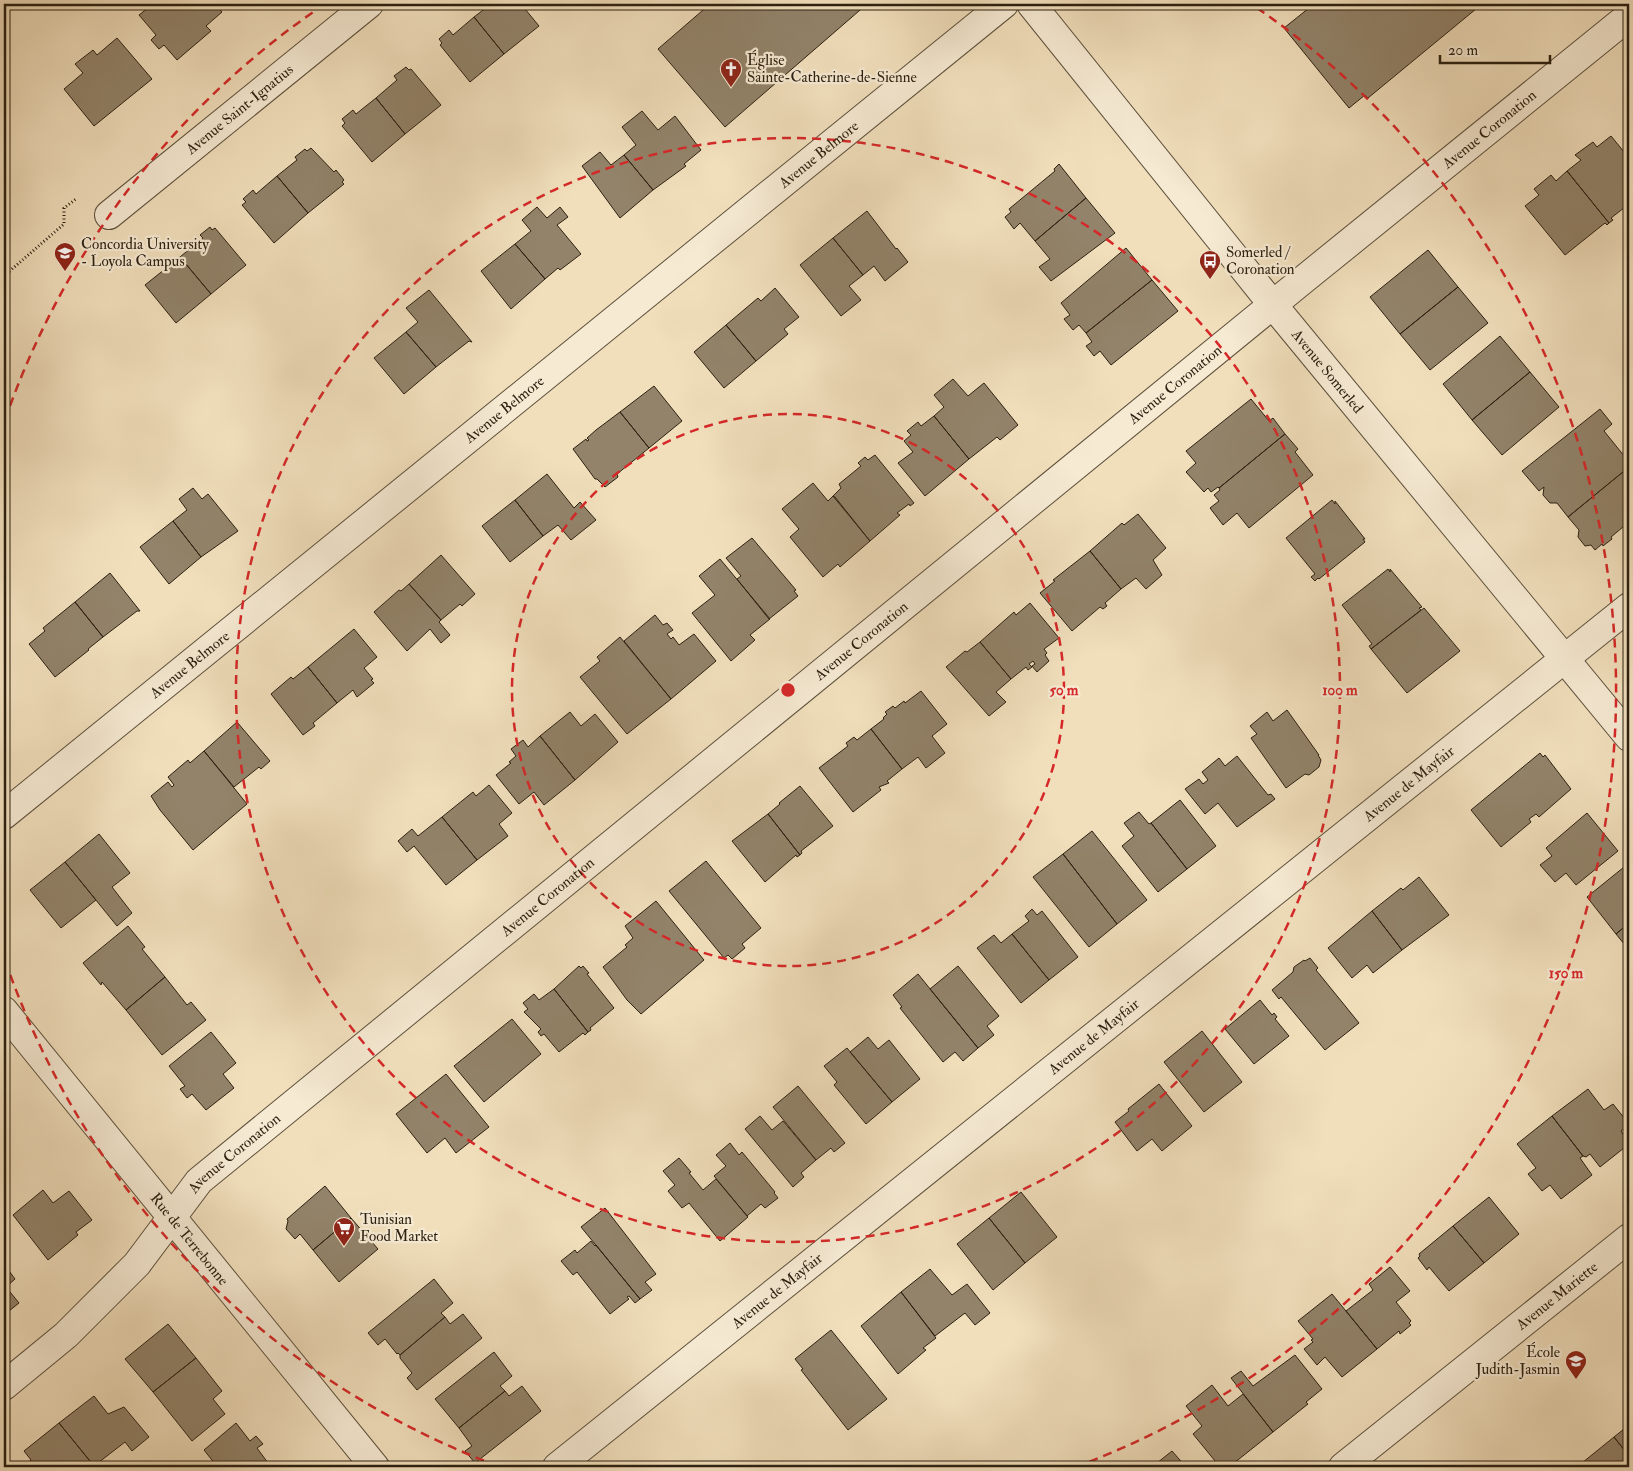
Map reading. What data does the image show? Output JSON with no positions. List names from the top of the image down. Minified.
{"streets":{"street":["Avenue Saint-Ignatius","Avenue Coronation","Avenue Belmore","Avenue Somerled","Avenue de Mayfair","Rue de Terrebonne","Avenue Mariette"]},"crossings":[["Avenue Coronation","Avenue Somerled"],["Avenue Coronation","Rue de Terrebonne"],["Avenue Somerled","Avenue de Mayfair"]],"places":{"church":["Église Sainte-Catherine-de-Sienne"],"school or university":["Concordia University - Loyola Campus","École Judith-Jasmin"],"bus stop":["Somerled / Coronation"],"supermarket":["Tunisian Food Market"]},"scale_bar":"20 m","rings":["50 m","100 m","150 m"]}
